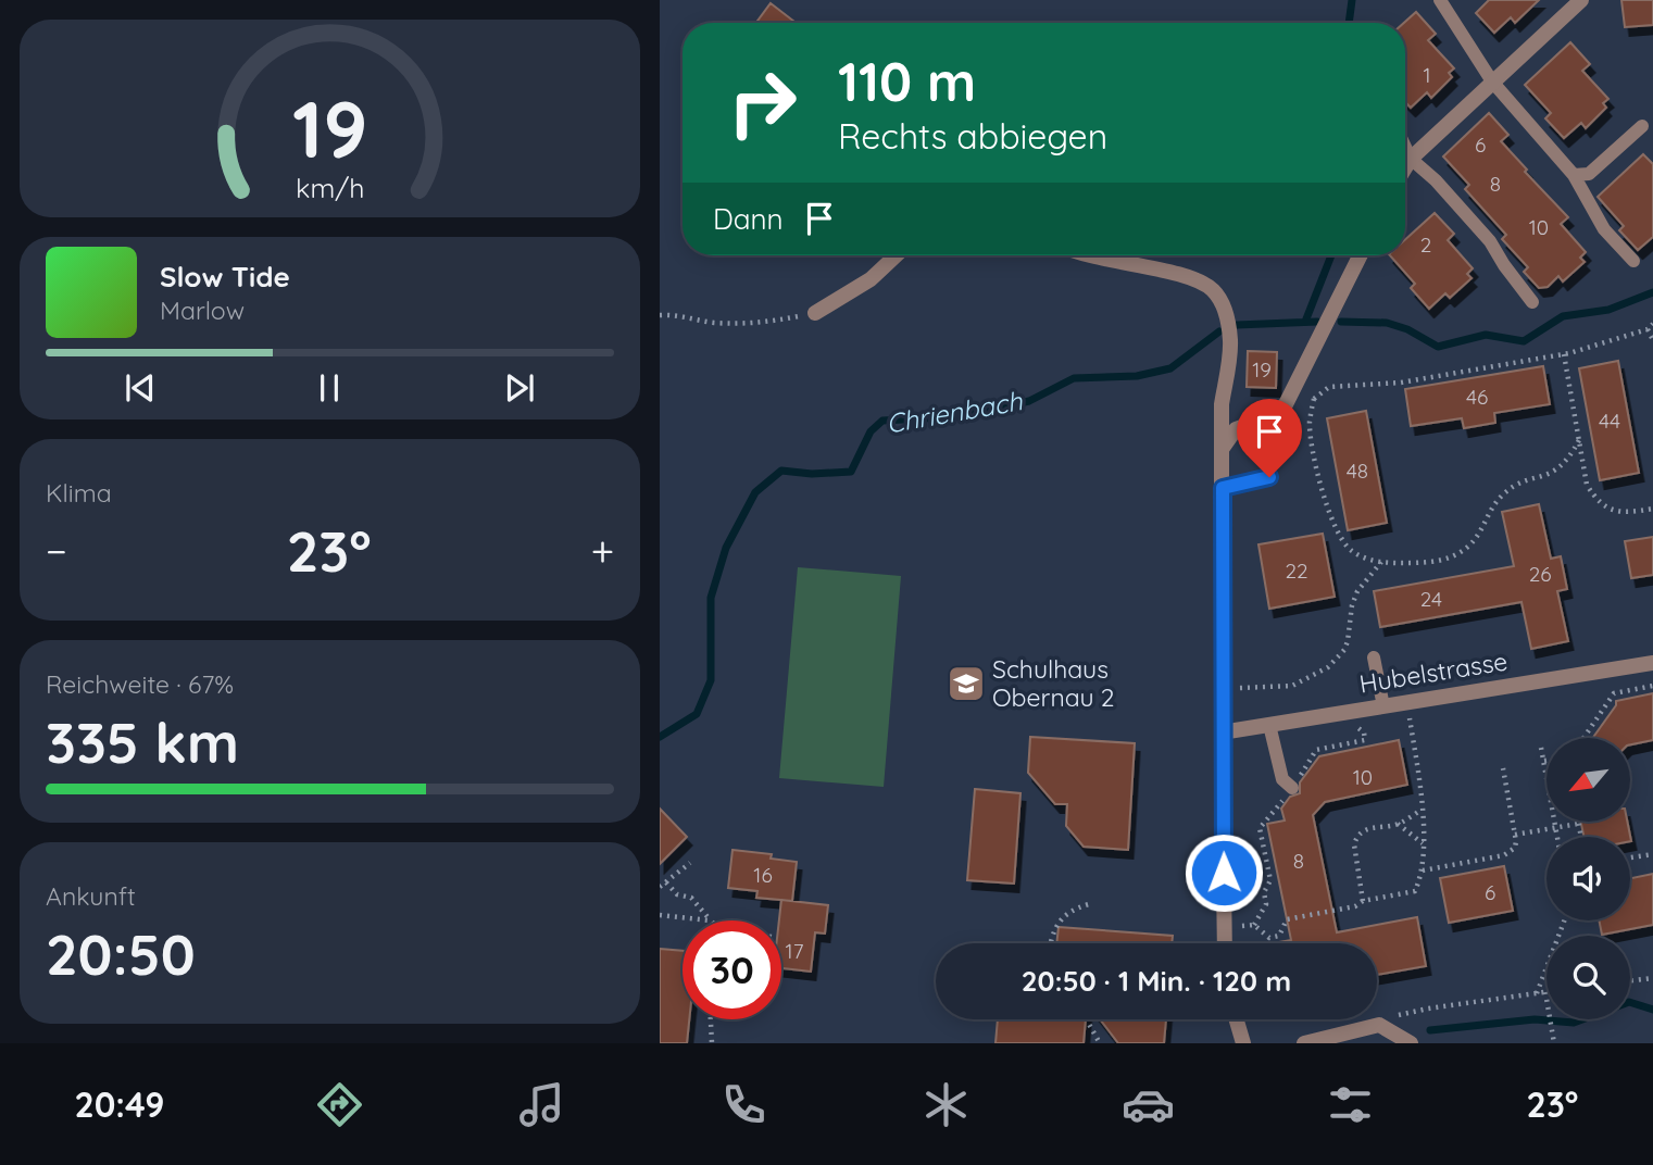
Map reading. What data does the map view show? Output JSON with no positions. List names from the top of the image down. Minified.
{"streets":{"street":["Hubelstrasse"]},"water":["Chrienbach"],"places":{"school or university":["Schulhaus Obernau 2"]},"house_numbers":["1","6","8","10","2","19","46","44","48","22","26","24","10","8","16","6","17"],"north":"bottom left","page":{"turn":["110 m","Rechts abbiegen"],"then":"Dann","song":["Slow Tide","Marlow"],"tile":["Klima",["Reichweite · 67%","335 km"],["Ankunft","20:50"]],"heat":["−","23°","+"],"limit":"30","trip":"20:50 · 1 Min. · 120 m","tabs":["20:49","23°"],"gauge":["19","km/h"]}}
